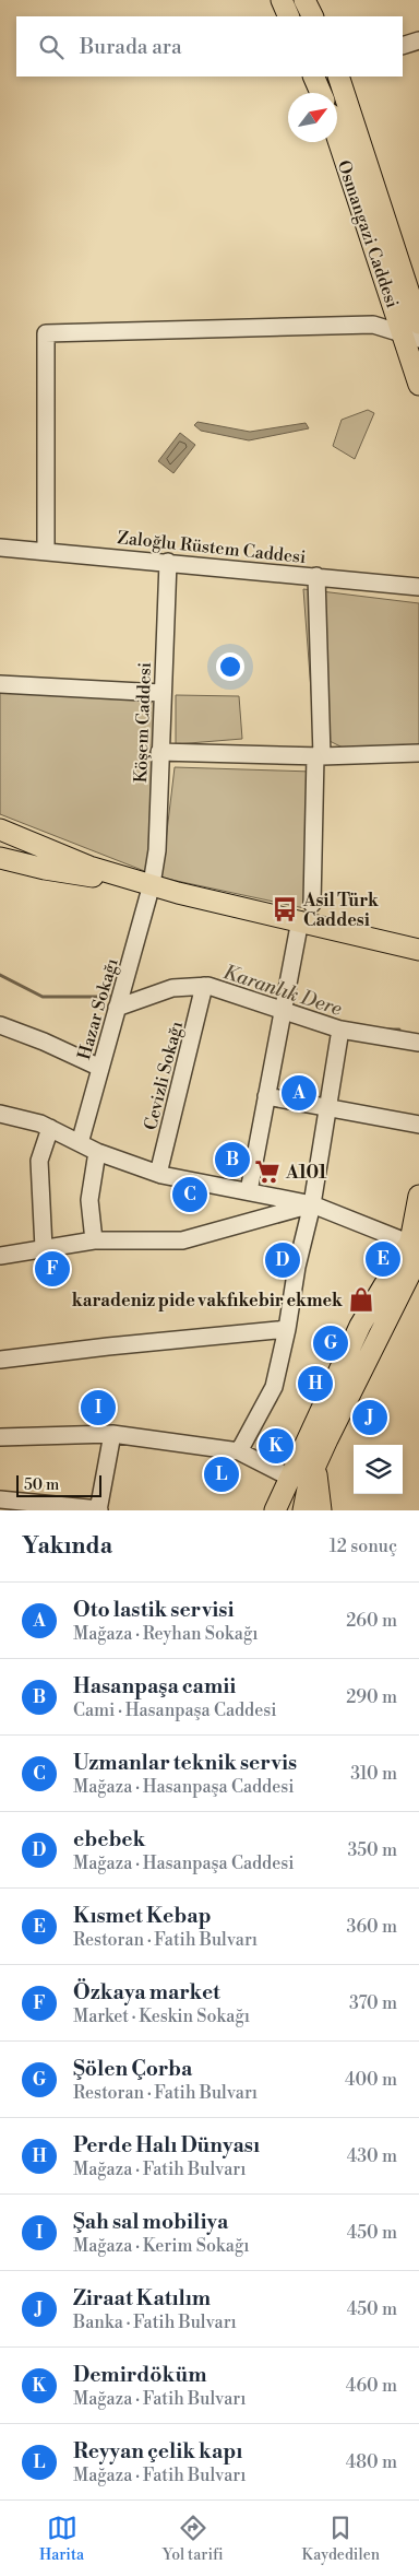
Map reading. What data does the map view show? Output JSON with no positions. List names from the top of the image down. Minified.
{"streets":{"main road":["Osmangazi Caddesi"],"street":["Zaloğlu Rüstem Caddesi","Köşem Caddesi","Hazar Sokağı","Cevizli Sokağı"]},"crossings":[["Zaloğlu Rüstem Caddesi","Köşem Caddesi"],["Köşem Caddesi","Hazar Sokağı"]],"water":["Karanlık Dere"],"places":{"bus stop":["Asil Türk Caddesi"],"supermarket":["A101"],"shop":["karadeniz pide vakfıkebir ekmek"]},"scale_bar":"50 m","north":"top right","page":{"search":"Burada ara","pins":["A","B","C","E","D","F","G","H","I","J","K","L"],"scale":"50 m","heading":["Yakında","12 sonuç"],"list":[{"mark":"A","name":"Oto lastik servisi","note":"Mağaza · Reyhan Sokağı","value":"260 m"},{"mark":"B","name":"Hasanpaşa camii","note":"Cami · Hasanpaşa Caddesi","value":"290 m"},{"mark":"C","name":"Uzmanlar teknik servis","note":"Mağaza · Hasanpaşa Caddesi","value":"310 m"},{"mark":"D","name":"ebebek","note":"Mağaza · Hasanpaşa Caddesi","value":"350 m"},{"mark":"E","name":"Kısmet Kebap","note":"Restoran · Fatih Bulvarı","value":"360 m"},{"mark":"F","name":"Özkaya market","note":"Market · Keskin Sokağı","value":"370 m"},{"mark":"G","name":"Şölen Çorba","note":"Restoran · Fatih Bulvarı","value":"400 m"},{"mark":"H","name":"Perde Halı Dünyası","note":"Mağaza · Fatih Bulvarı","value":"430 m"},{"mark":"I","name":"Şah sal mobiliya","note":"Mağaza · Kerim Sokağı","value":"450 m"},{"mark":"J","name":"Ziraat Katılım","note":"Banka · Fatih Bulvarı","value":"450 m"},{"mark":"K","name":"Demirdöküm","note":"Mağaza · Fatih Bulvarı","value":"460 m"},{"mark":"L","name":"Reyyan çelik kapı","note":"Mağaza · Fatih Bulvarı","value":"480 m"}],"nav":["Harita","Yol tarifi","Kaydedilen"]}}
